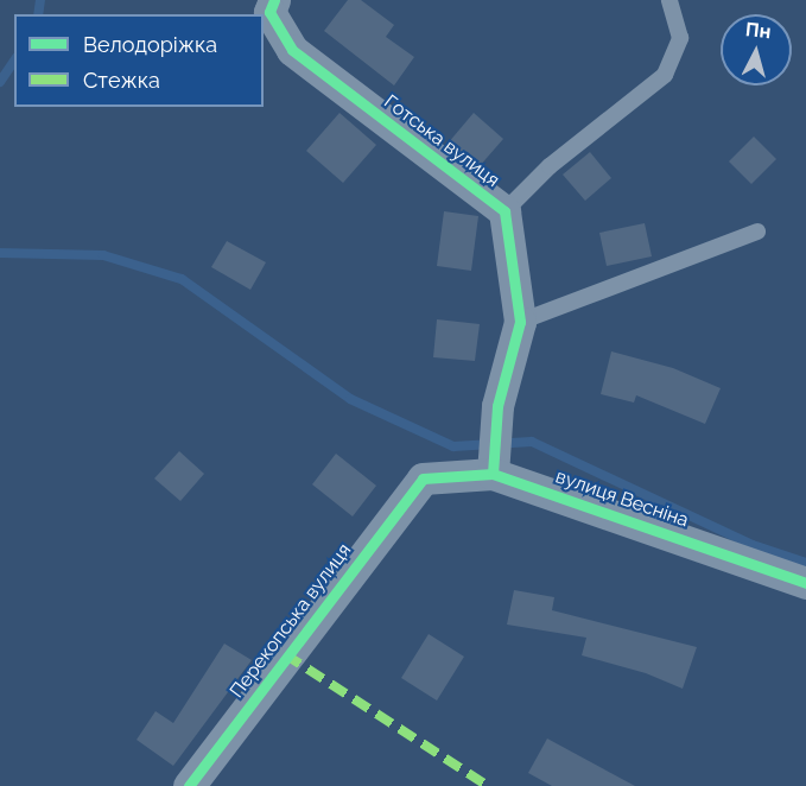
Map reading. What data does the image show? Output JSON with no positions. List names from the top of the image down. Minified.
{"streets":{"street":["Готська вулиця","вулиця Весніна","Перекопська вулиця"]},"crossings":[["Готська вулиця","вулиця Весніна"],["вулиця Весніна","Перекопська вулиця"]],"legend":["Велодоріжка","Стежка"],"north":"top"}
